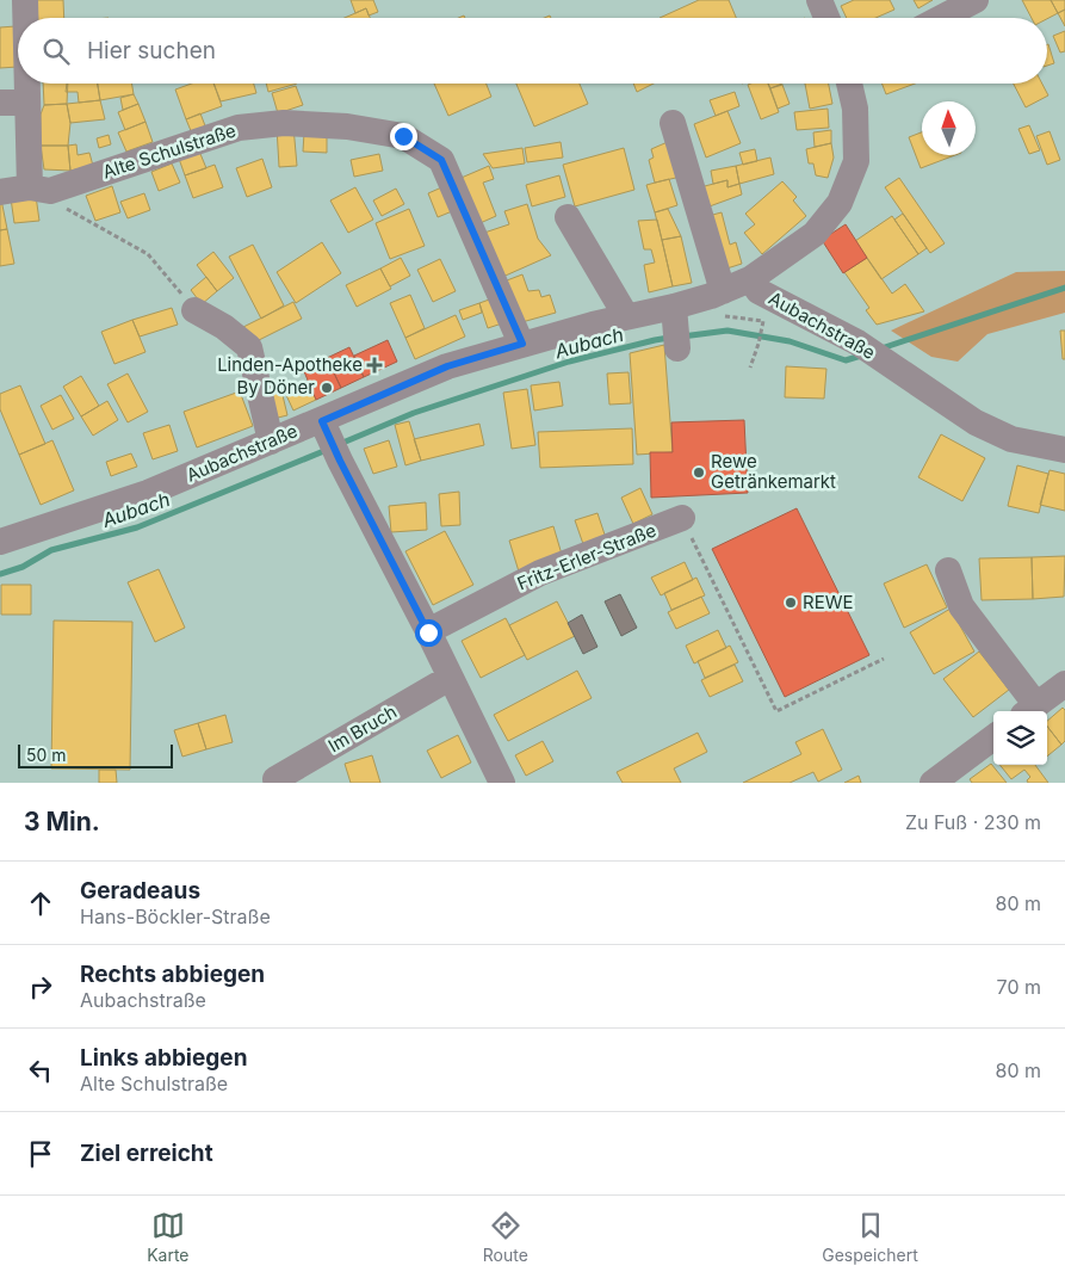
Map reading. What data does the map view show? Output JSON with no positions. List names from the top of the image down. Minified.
{"streets":{"street":["Alte Schulstraße","Aubachstraße","Fritz-Erler-Straße","Im Bruch"]},"crossings":[["Alte Schulstraße","Aubachstraße"]],"water":["Aubach"],"places":{"health":["Linden-Apotheke"],"other":["By Döner","Rewe Getränkemarkt","REWE"]},"scale_bar":"50 m","north":"top","page":{"search":"Hier suchen","scale":"50 m","heading":["3 Min.","Zu Fuß · 230 m"],"list":[["Geradeaus","Hans-Böckler-Straße","80 m"],["Rechts abbiegen","Aubachstraße","70 m"],["Links abbiegen","Alte Schulstraße","80 m"],"Ziel erreicht"],"nav":["Karte","Route","Gespeichert"]}}
